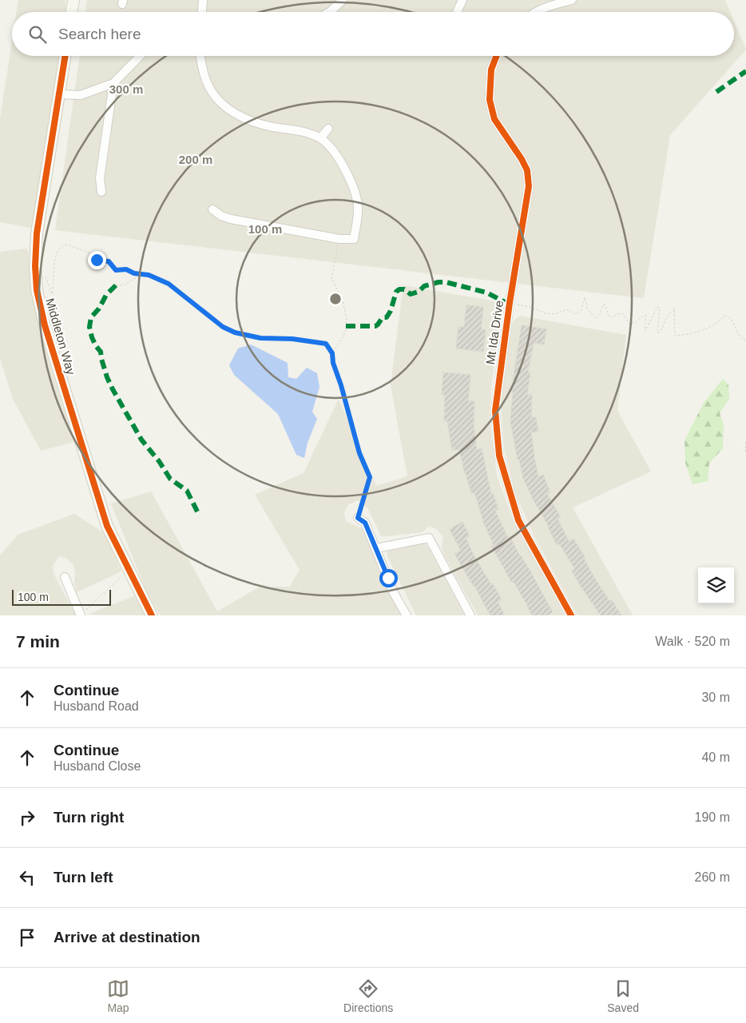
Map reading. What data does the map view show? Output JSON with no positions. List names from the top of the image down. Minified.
{"streets":{"street":["Mt Ida Drive","Middleton Way"]},"scale_bar":"100 m","page":{"search":"Search here","scale":"100 m","heading":["7 min","Walk · 520 m"],"list":[["Continue","Husband Road","30 m"],["Continue","Husband Close","40 m"],["Turn right","190 m"],["Turn left","260 m"],"Arrive at destination"],"nav":["Map","Directions","Saved"]},"rings":["300 m","200 m","100 m"]}
